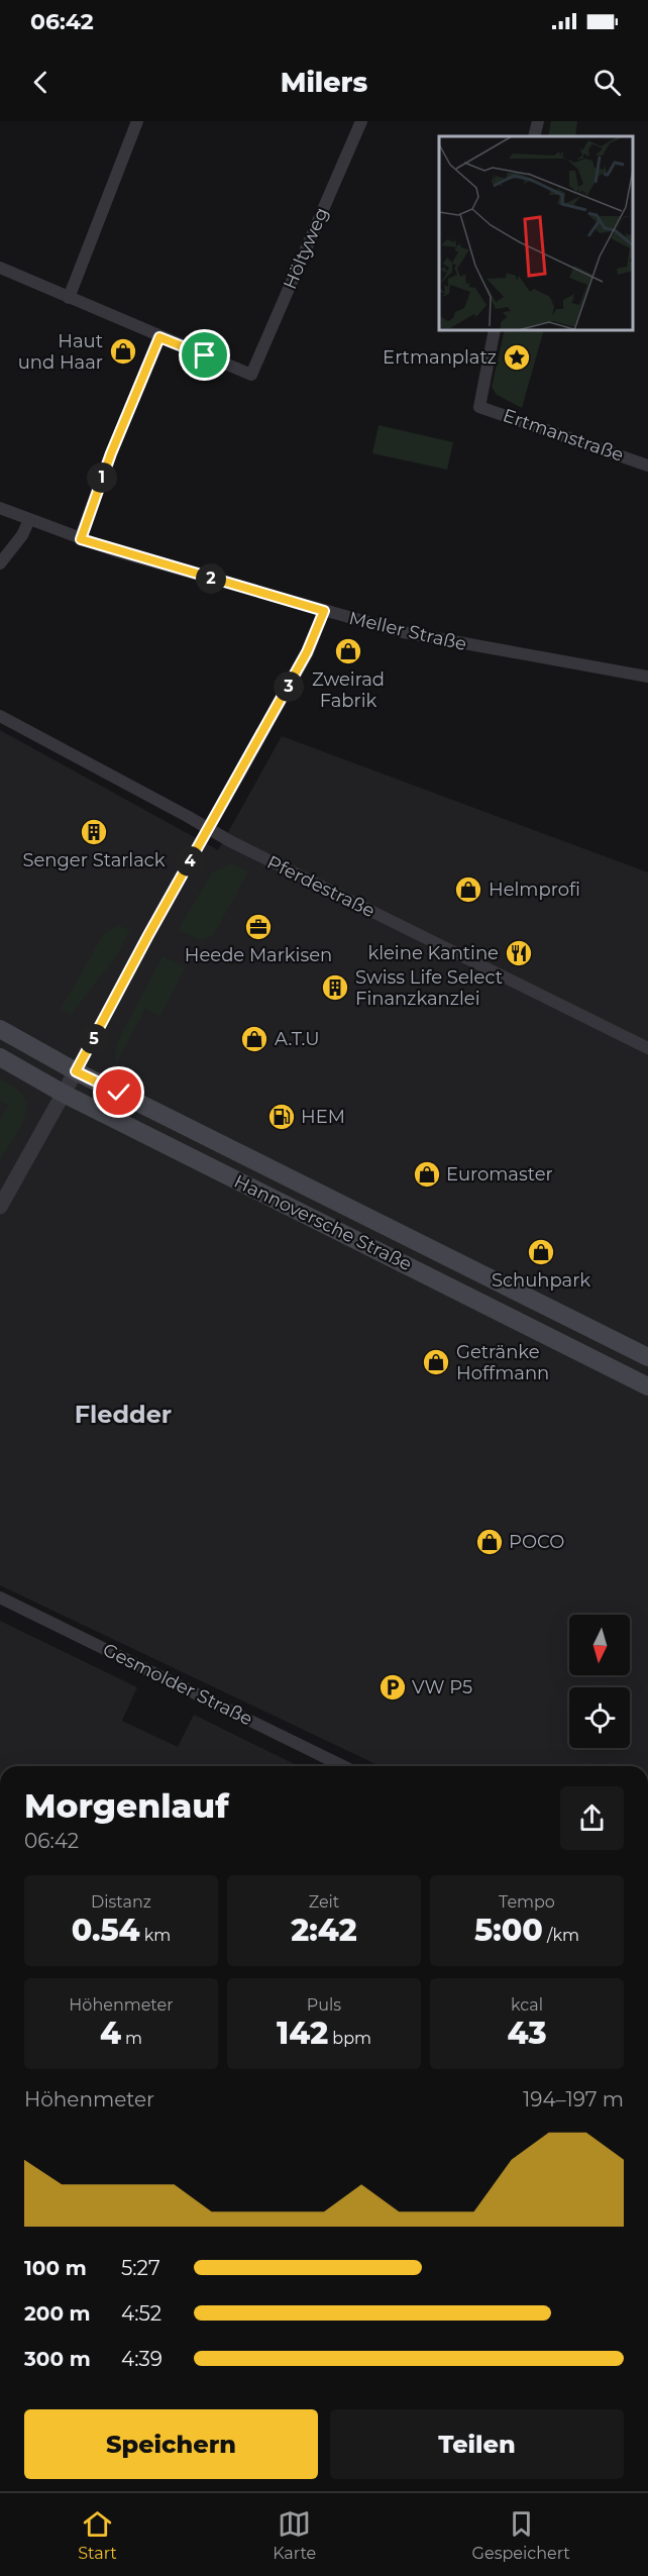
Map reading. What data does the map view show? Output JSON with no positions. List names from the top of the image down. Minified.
{"streets":{"main road":["Hannoversche Straße"],"street":["Höltyweg","Ertmanstraße","Meller Straße","Pferdestraße","Gesmolder Straße"]},"districts":["Fledder"],"places":{"shop":["Haut und Haar","Zweirad Fabrik","Helmprofi","A.T.U","Euromaster","Schuhpark","Getränke Hoffmann","POCO"],"place":["Ertmanplatz"],"building":["Senger Starlack","Swiss Life Select Finanzkanzlei"],"office":["Heede Markisen"],"restaurant":["kleine Kantine"],"fuel station":["HEM"],"parking":["VW P5"]},"north":"bottom","page":{"status":"06:42","header":"Milers","pins":["1","2","3","4","5"],"heading":["Morgenlauf","06:42"],"stats":[["Distanz","0.54 km"],["Zeit","2:42"],["Tempo","5:00 /km"],["Höhenmeter","4 m"],["Puls","142 bpm"],["kcal","43"]],"chart":["Höhenmeter","194–197 m"],"list":[{"name":"100 m","note":"5:27"},{"name":"200 m","note":"4:52"},{"name":"300 m","note":"4:39"}],"buttons":["Speichern","Teilen"],"tabs":["Start","Karte","Gespeichert"]}}
